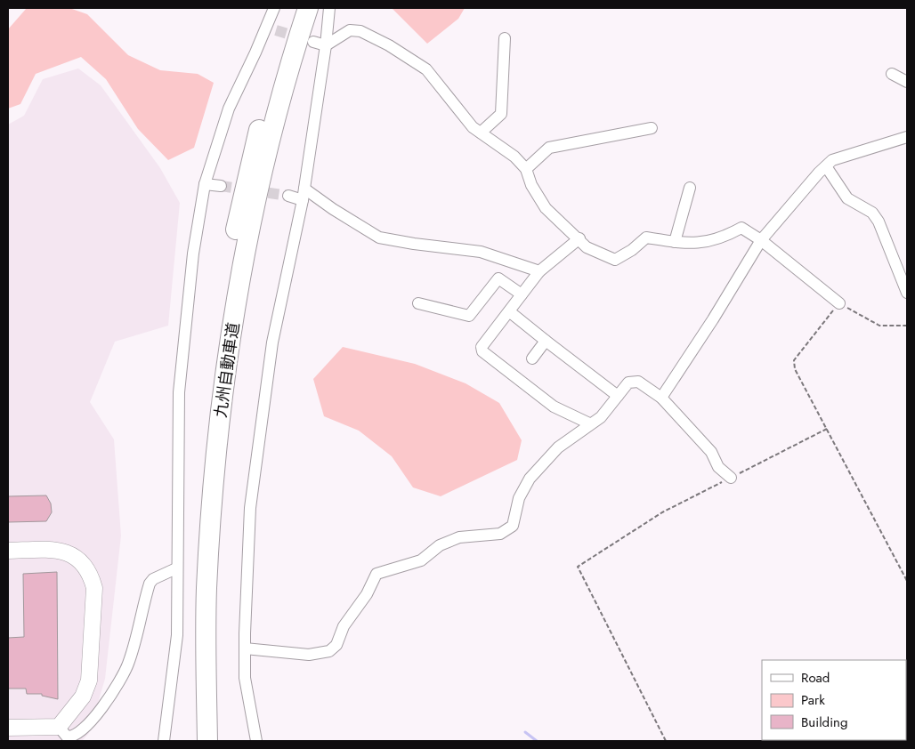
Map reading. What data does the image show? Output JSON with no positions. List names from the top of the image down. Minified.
{"streets":{"highway":["九州自動車道"]},"legend":["Road","Park","Building"]}
